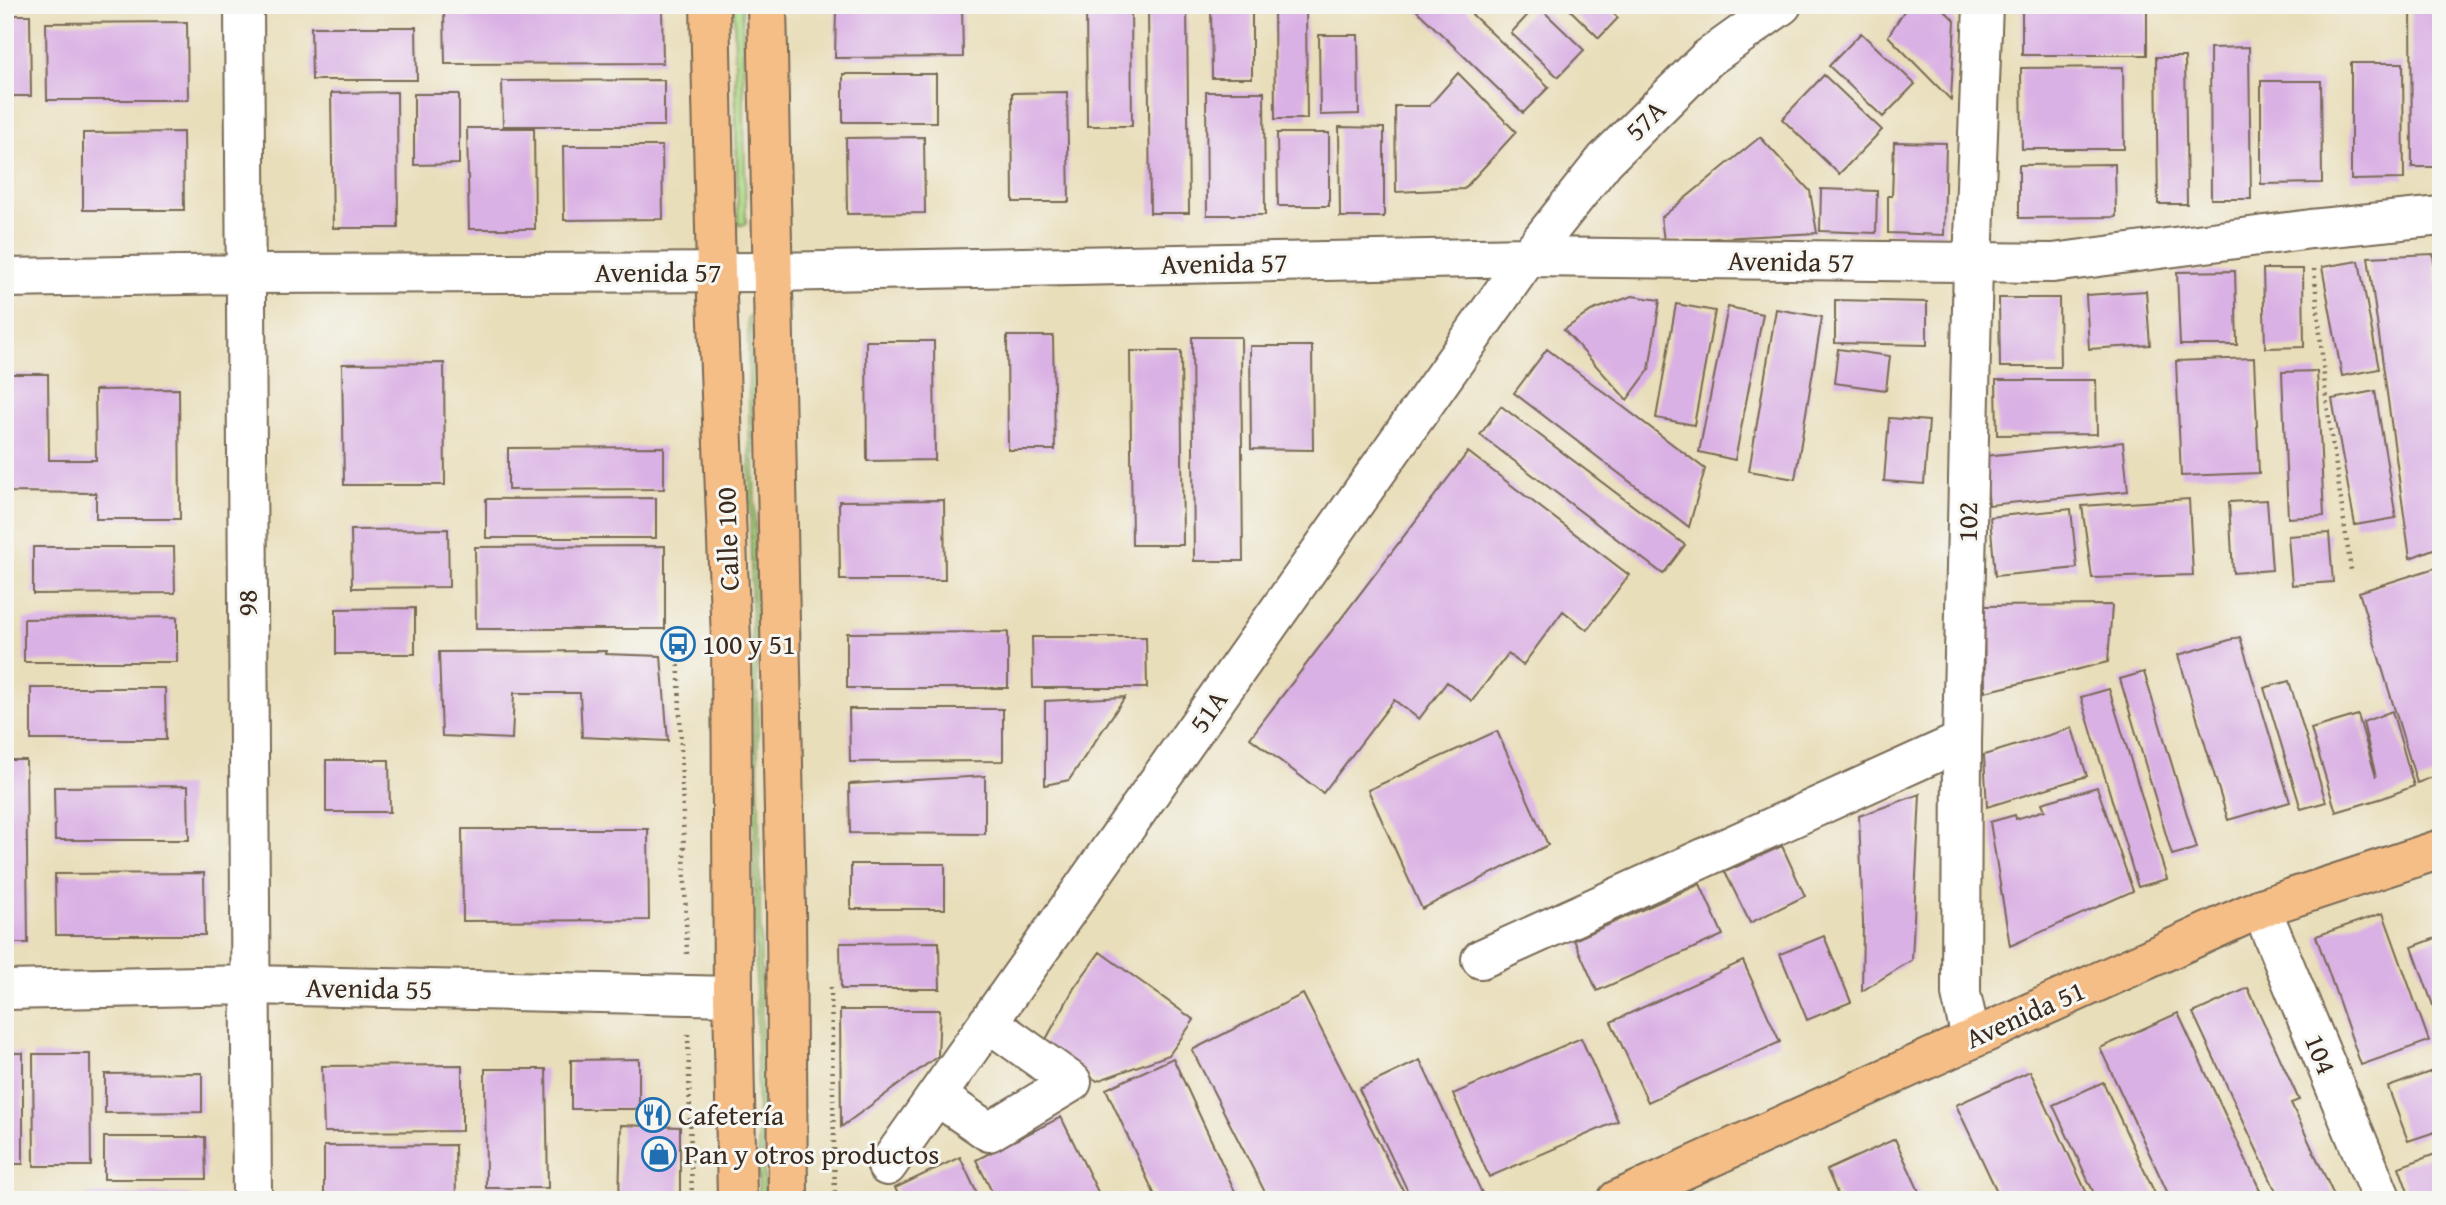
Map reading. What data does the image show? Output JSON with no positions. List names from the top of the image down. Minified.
{"streets":{"main road":["Calle 100","Avenida 51"],"street":["57A","Avenida 57","102","98","51A","Avenida 55","104"]},"crossings":[["57A","Avenida 57"],["57A","51A"],["Avenida 57","102"],["Avenida 57","Calle 100"],["Avenida 57","98"],["Avenida 57","51A"],["102","Avenida 51"],["Calle 100","Avenida 55"],["98","Avenida 55"],["Avenida 51","104"]],"places":{"bus stop":["100 y 51"],"restaurant":["Cafetería"],"shop":["Pan y otros productos"]}}
